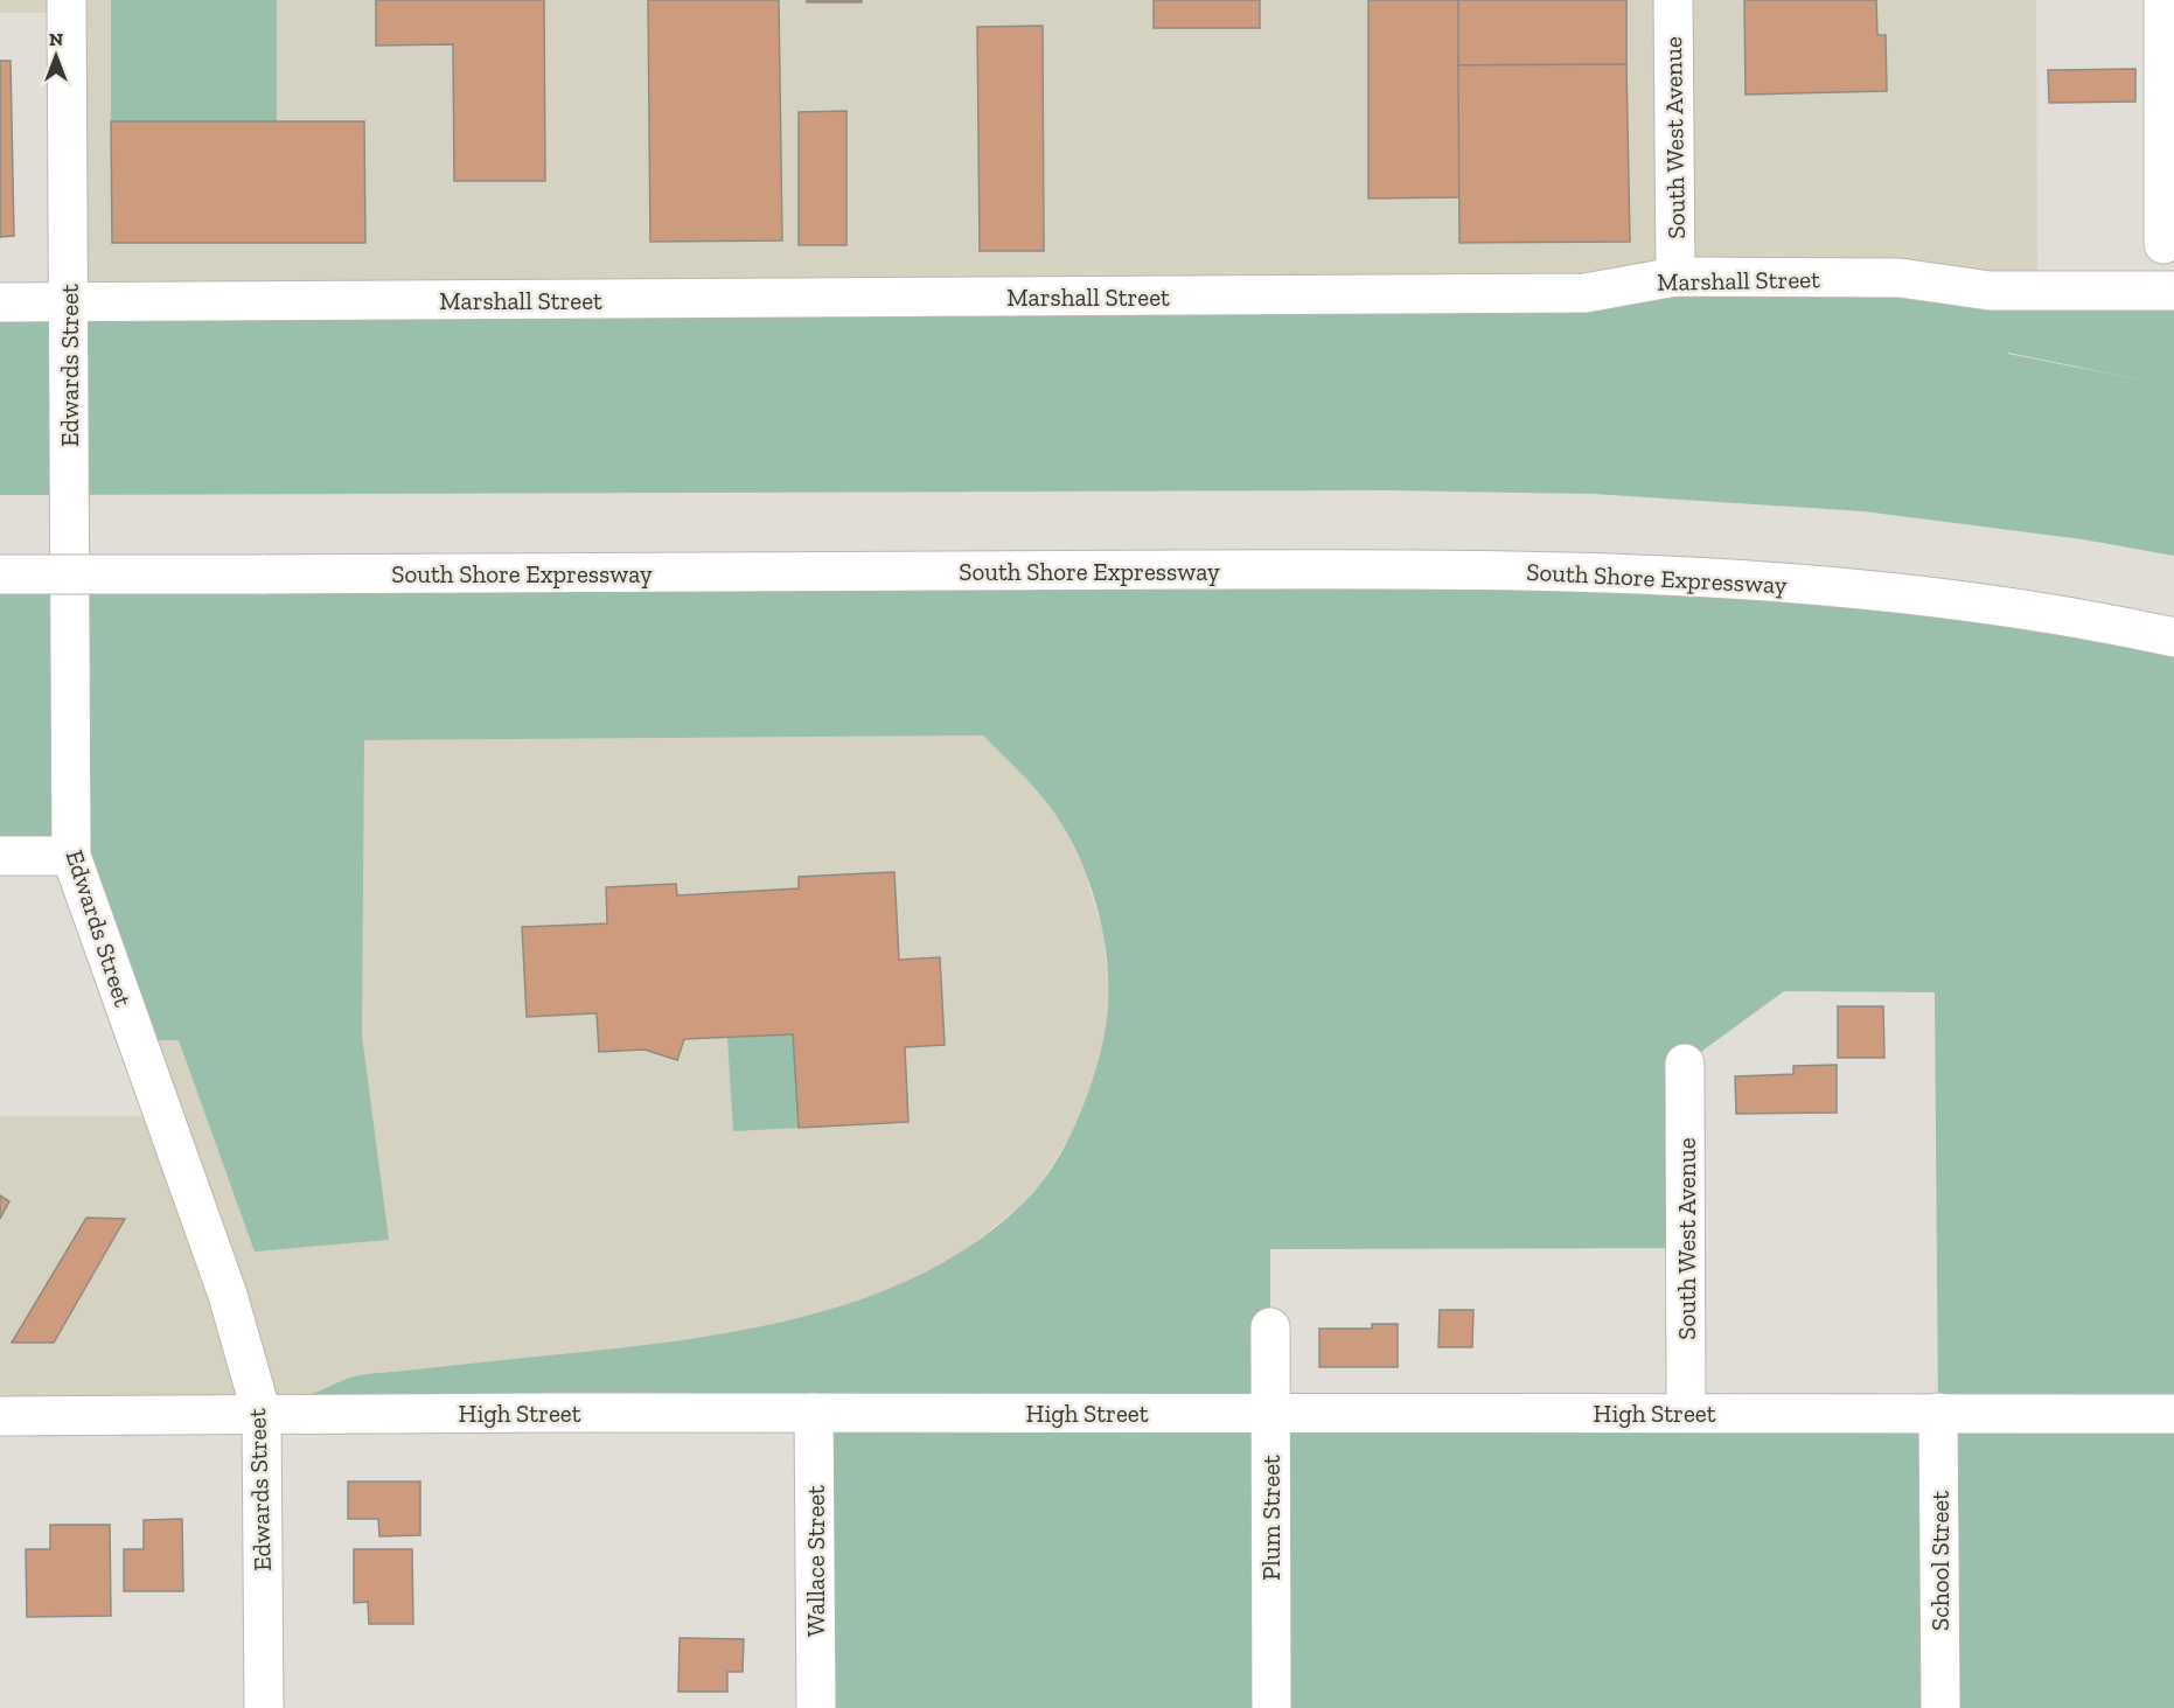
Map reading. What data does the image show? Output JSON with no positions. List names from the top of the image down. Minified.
{"streets":{"main road":["South West Avenue","Marshall Street","Edwards Street","South Shore Expressway","High Street","Plum Street","Wallace Street","School Street"]},"crossings":[["South West Avenue","Marshall Street"],["South West Avenue","High Street"],["Marshall Street","Edwards Street"],["Edwards Street","High Street"],["High Street","Plum Street"],["High Street","Wallace Street"],["High Street","School Street"]],"north":"top"}
